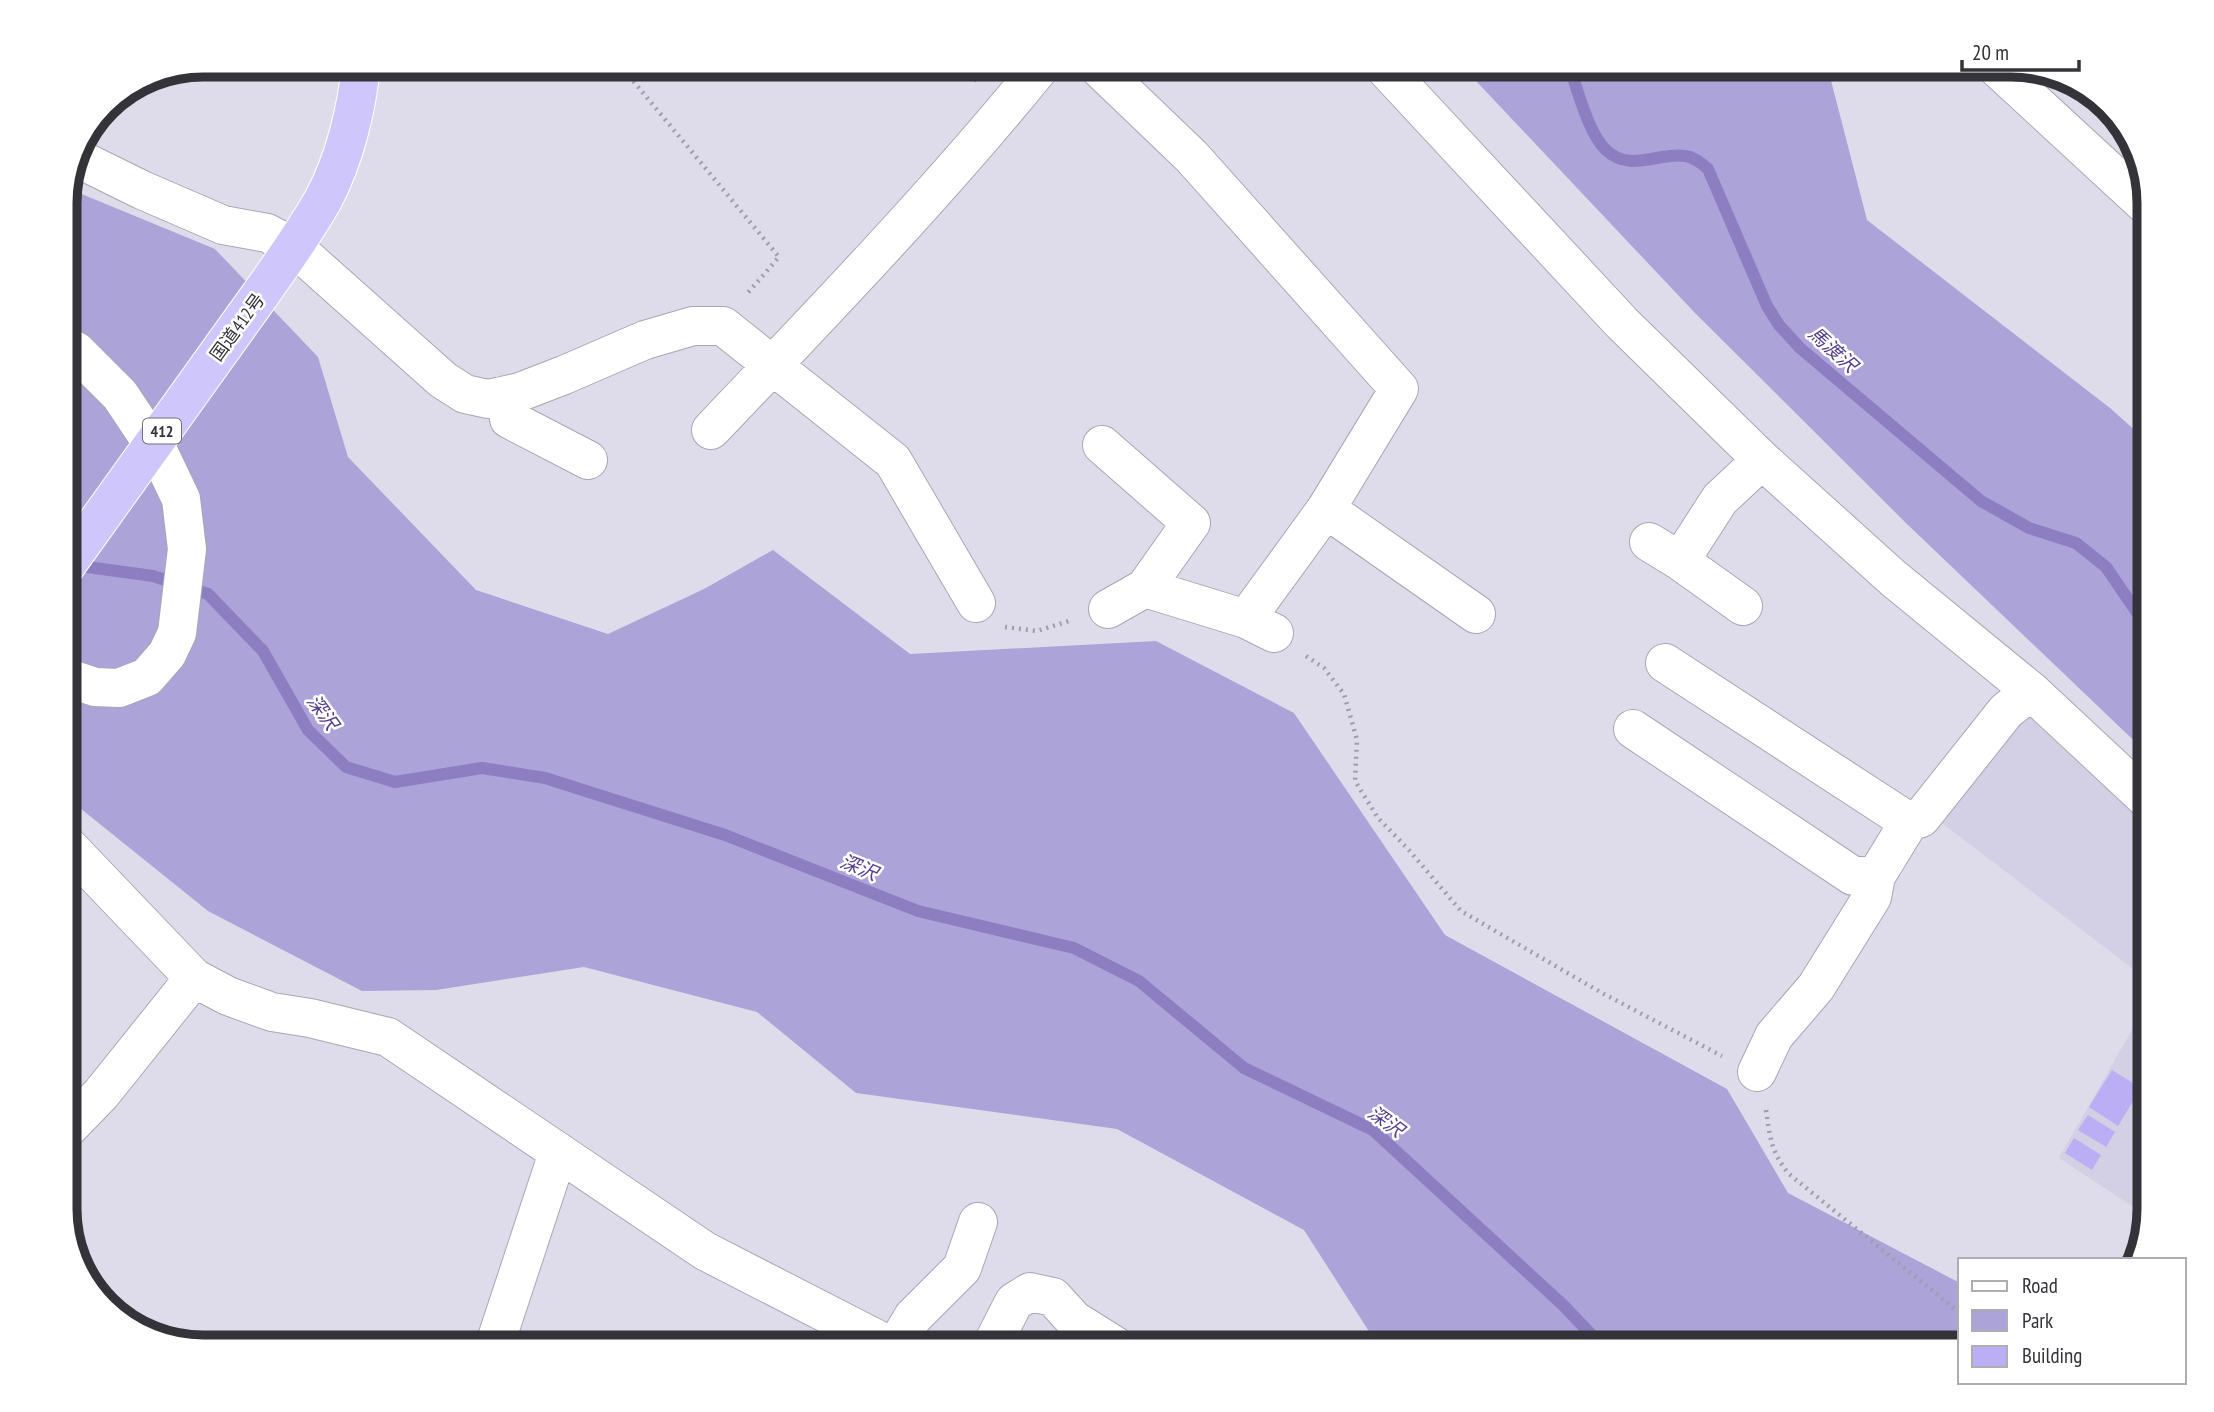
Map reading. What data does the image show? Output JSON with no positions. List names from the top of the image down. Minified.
{"streets":{"highway":["国道412号","412"]},"water":["馬渡沢","深沢"],"legend":["Road","Park","Building"],"scale_bar":"20 m"}
